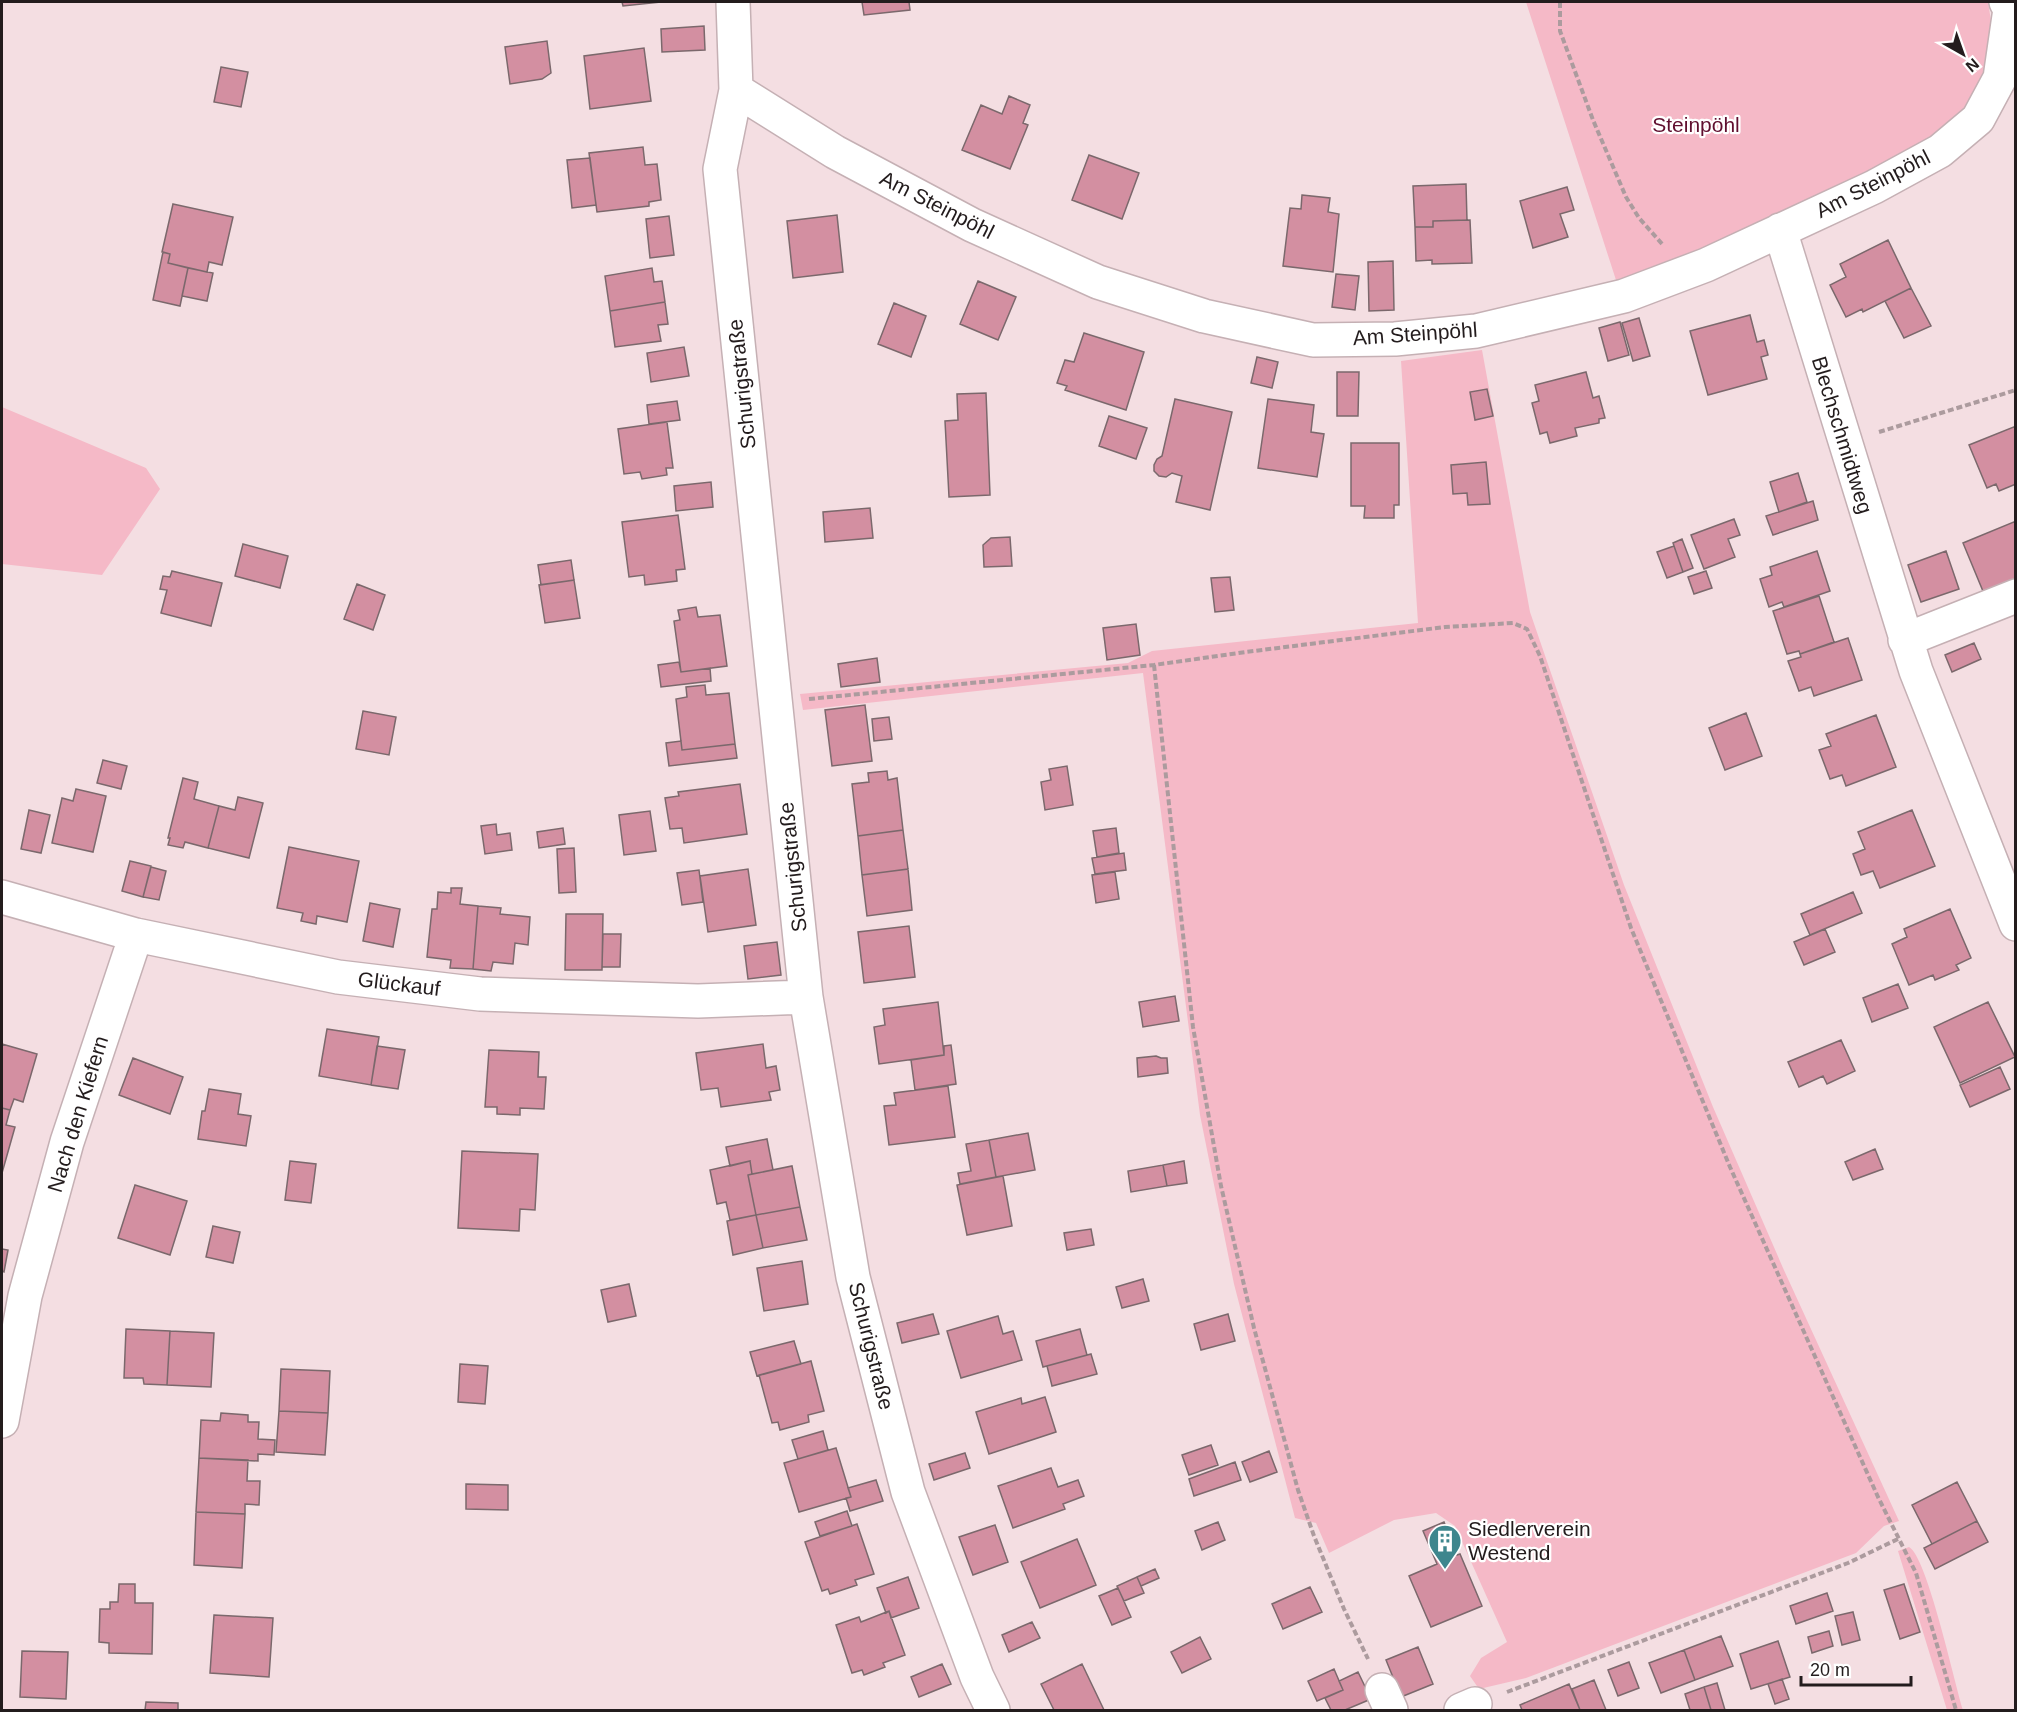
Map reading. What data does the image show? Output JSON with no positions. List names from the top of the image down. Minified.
{"streets":{"street":["Am Steinpöhl","Schurigstraße","Blechschmidtweg","Glückauf","Nach den Kiefern"]},"crossings":[["Am Steinpöhl","Schurigstraße"],["Am Steinpöhl","Blechschmidtweg"],["Schurigstraße","Glückauf"],["Glückauf","Nach den Kiefern"]],"parks":["Steinpöhl"],"places":{"building":["Siedlerverein Westend"]},"scale_bar":"20 m","north":"bottom right"}
